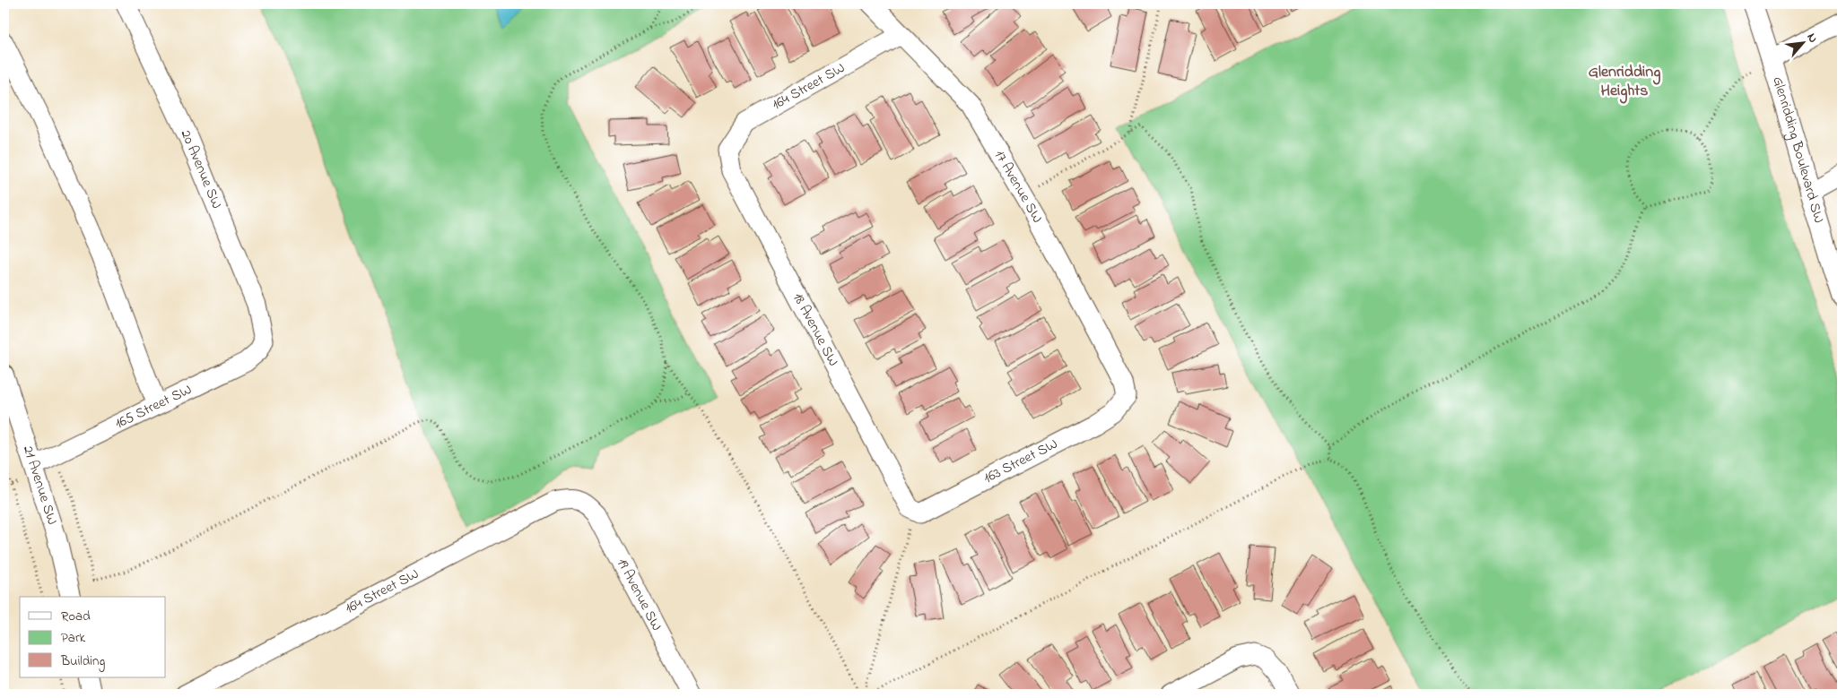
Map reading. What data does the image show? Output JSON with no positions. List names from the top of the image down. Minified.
{"streets":{"street":["164 Street SW","Glenridding Boulevard SW","20 Avenue SW","17 Avenue SW","18 Avenue SW","165 Street SW","163 Street SW","21 Avenue SW","19 Avenue SW"]},"crossings":[["164 Street SW","17 Avenue SW"],["164 Street SW","18 Avenue SW"],["164 Street SW","19 Avenue SW"],["20 Avenue SW","165 Street SW"],["17 Avenue SW","163 Street SW"],["18 Avenue SW","163 Street SW"],["165 Street SW","21 Avenue SW"]],"districts":["Glenridding Heights"],"legend":["Road","Park","Building"],"north":"top right"}
